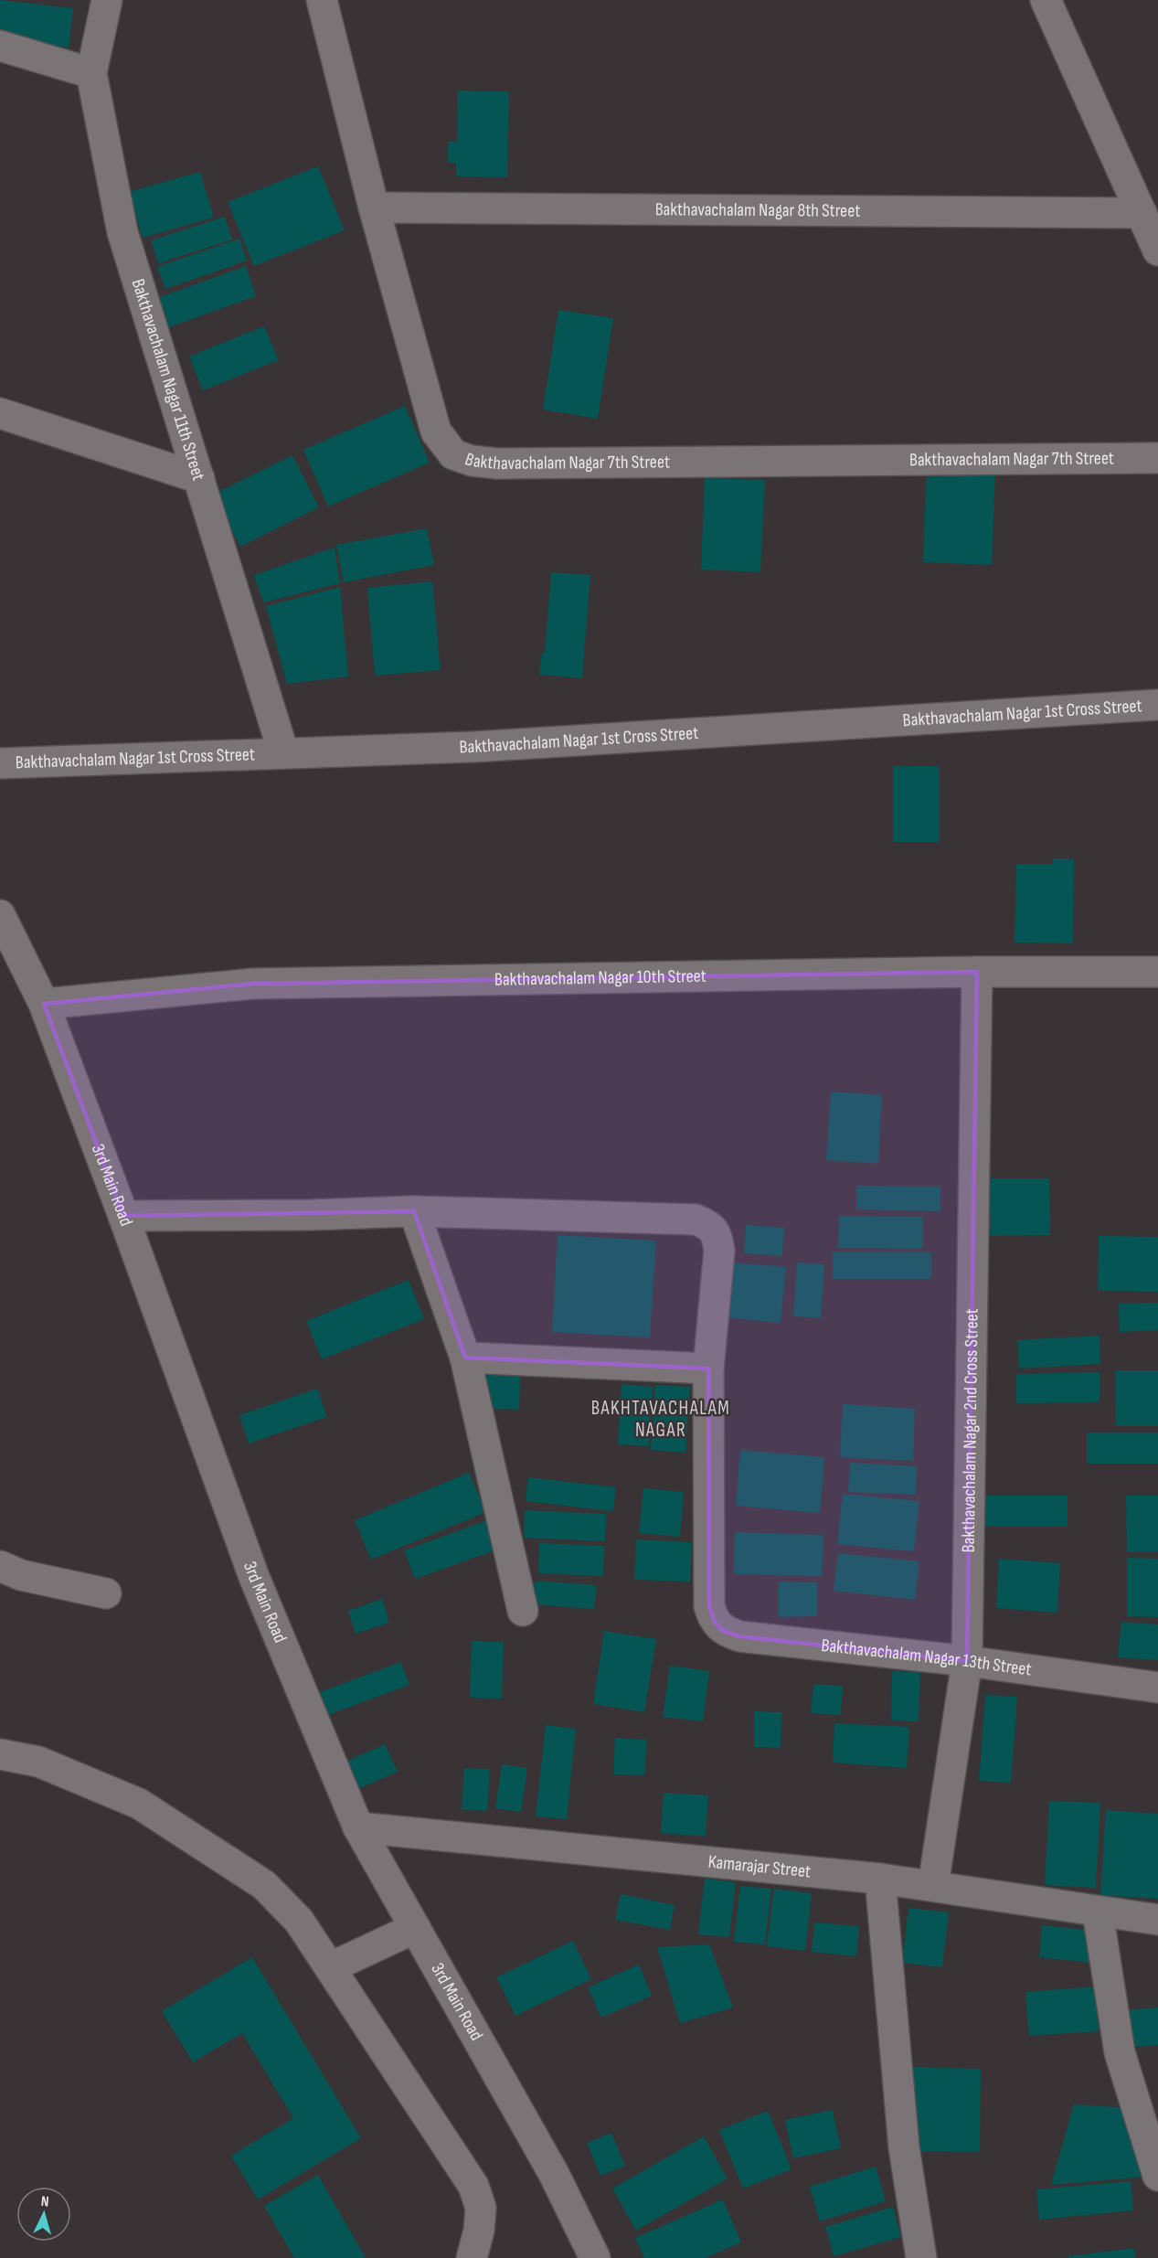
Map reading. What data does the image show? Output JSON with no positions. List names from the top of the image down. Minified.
{"streets":{"street":["Bakthavachalam Nagar 8th Street","Bakthavachalam Nagar 11th Street","Bakthavachalam Nagar 7th Street","Bakthavachalam Nagar 1st Cross Street","Bakthavachalam Nagar 10th Street","3rd Main Road","Bakthavachalam Nagar 2nd Cross Street","Bakthavachalam Nagar 13th Street","Kamarajar Street"]},"crossings":[["Bakthavachalam Nagar 8th Street","Bakthavachalam Nagar 7th Street"],["Bakthavachalam Nagar 11th Street","Bakthavachalam Nagar 1st Cross Street"],["Bakthavachalam Nagar 10th Street","3rd Main Road"],["Bakthavachalam Nagar 10th Street","Bakthavachalam Nagar 2nd Cross Street"],["3rd Main Road","Kamarajar Street"],["Bakthavachalam Nagar 2nd Cross Street","Bakthavachalam Nagar 13th Street"],["Bakthavachalam Nagar 2nd Cross Street","Kamarajar Street"]],"districts":["BAKHTAVACHALAM NAGAR"],"north":"top"}
